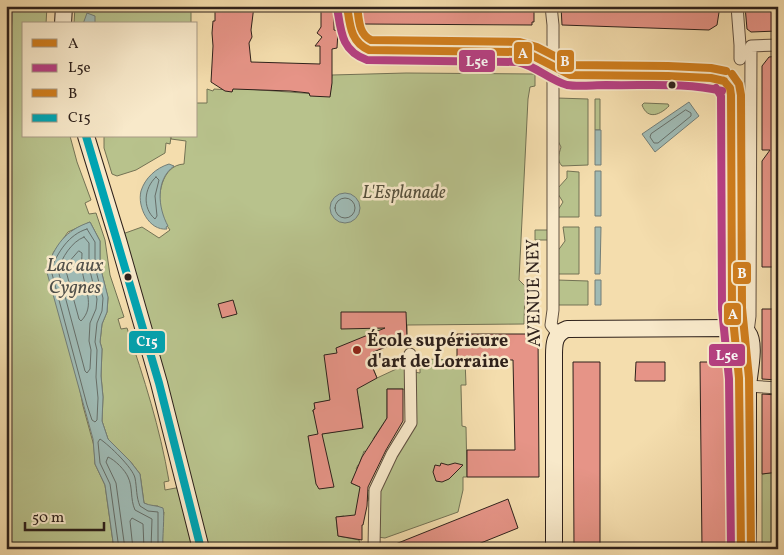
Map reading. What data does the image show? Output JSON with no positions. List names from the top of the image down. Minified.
{"streets":{"street":["AVENUE NEY"]},"water":["Lac aux Cygnes"],"parks":["L'Esplanade"],"places":["École supérieure d'art de Lorraine"],"lines":["transit line A","transit line B","transit line L5e","transit line C15"],"legend":["A","L5e","B","C15"],"scale_bar":"50 m"}
